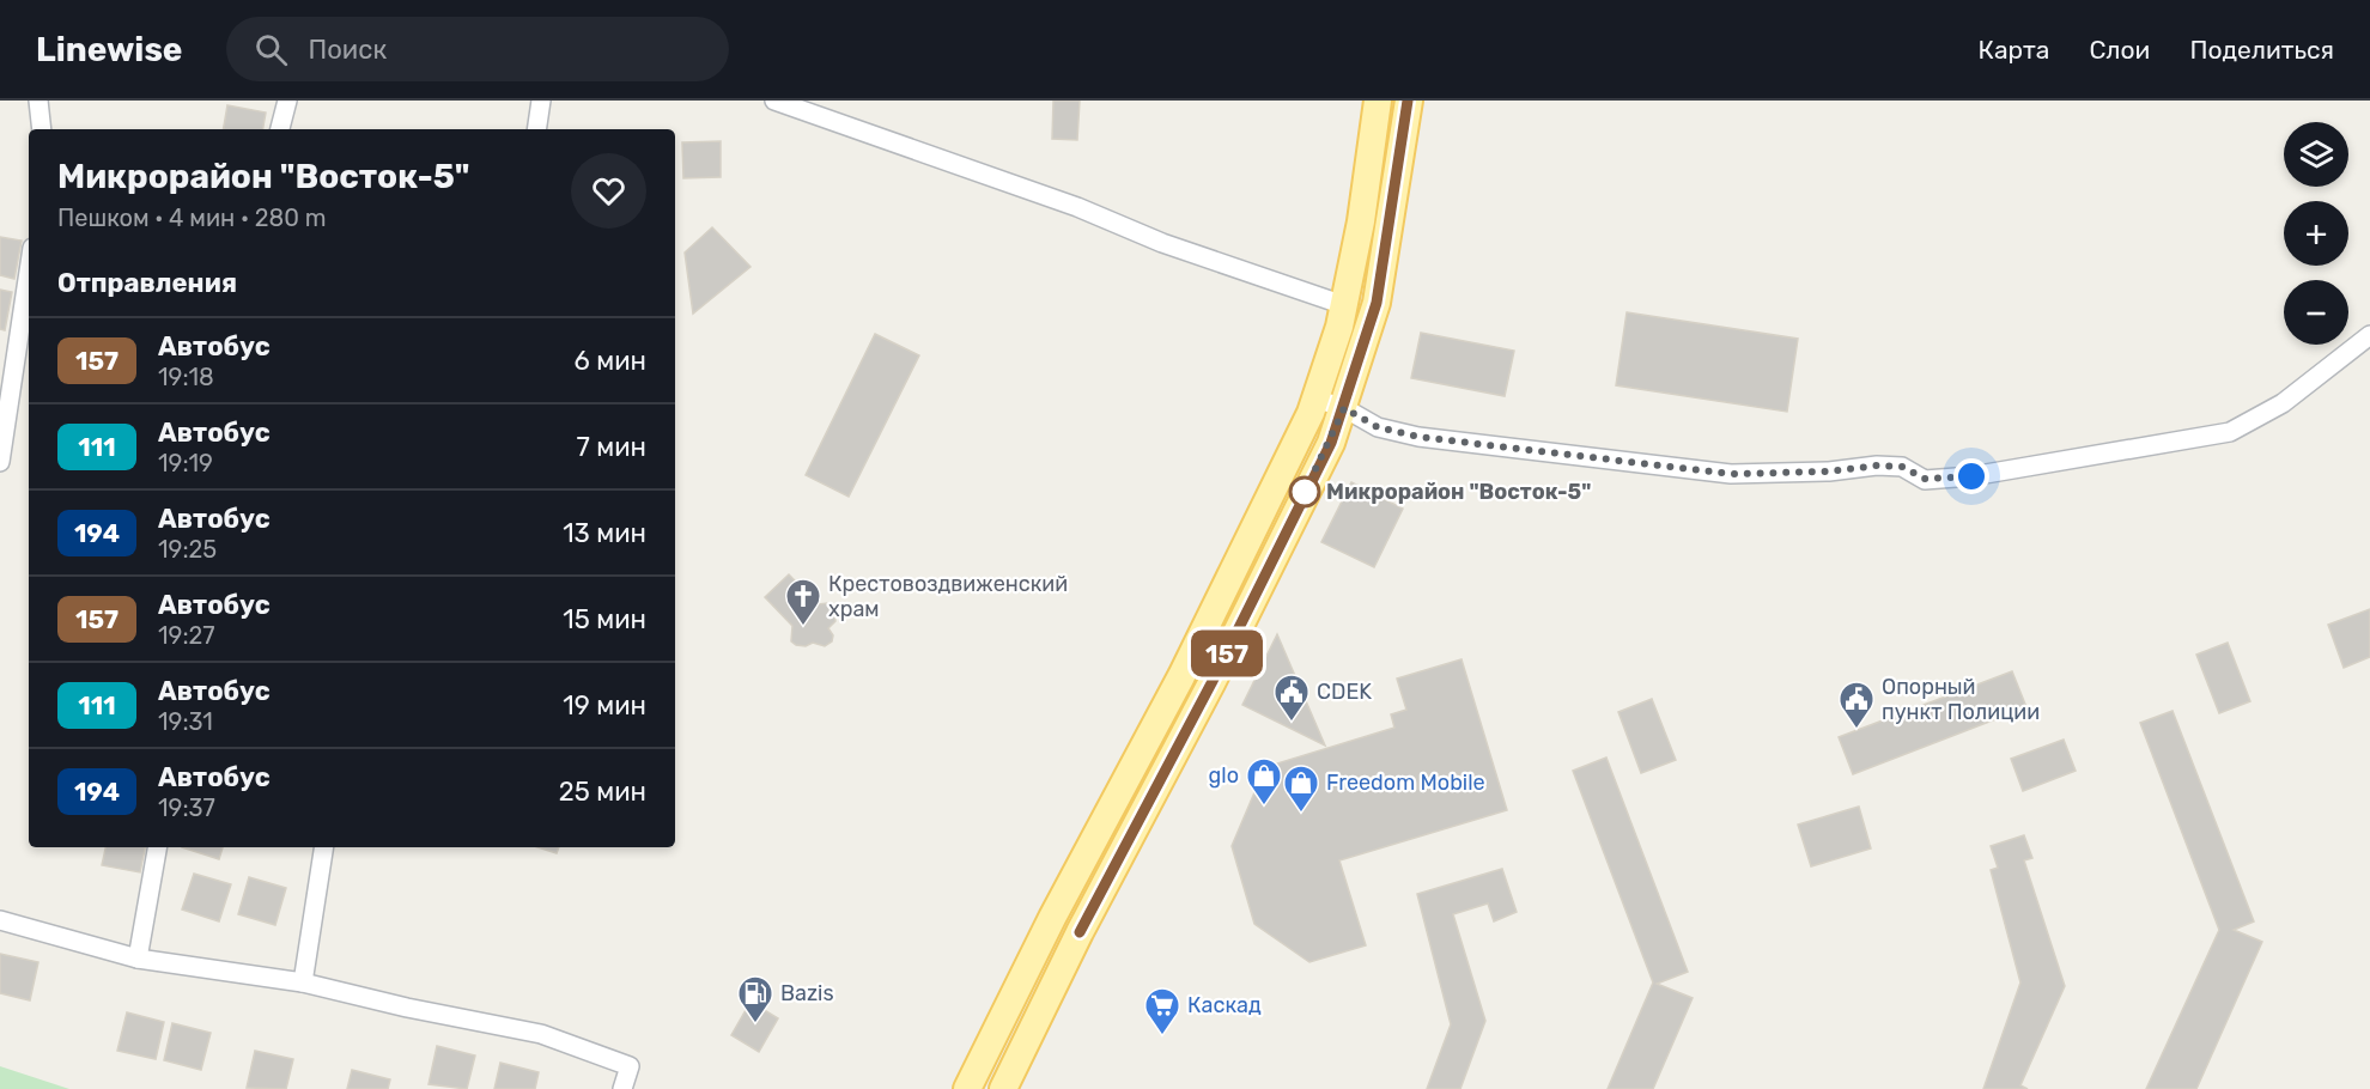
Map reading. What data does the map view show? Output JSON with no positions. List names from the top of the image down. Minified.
{"places":{"other":["Микрорайон \"Восток-5\""],"church":["Крестовоздвиженский храм"],"public building":["CDEK","Опорный пункт Полиции"],"shop":["glo","Freedom Mobile"],"fuel station":["Bazis"],"supermarket":["Каскад"]},"lines":["bus line 157"],"page":{"header":"Linewise","search":"Поиск","nav":["Карта","Слои","Поделиться"],"on_map":"157","map_buttons":["+","−"],"heading":[["Микрорайон \"Восток-5\"","Пешком · 4 мин · 280 m"],"Отправления"],"list":[{"mark":"157","name":"Автобус","note":"19:18","value":"6 мин"},{"mark":"111","name":"Автобус","note":"19:19","value":"7 мин"},{"mark":"194","name":"Автобус","note":"19:25","value":"13 мин"},{"mark":"157","name":"Автобус","note":"19:27","value":"15 мин"},{"mark":"111","name":"Автобус","note":"19:31","value":"19 мин"},{"mark":"194","name":"Автобус","note":"19:37","value":"25 мин"}]}}
